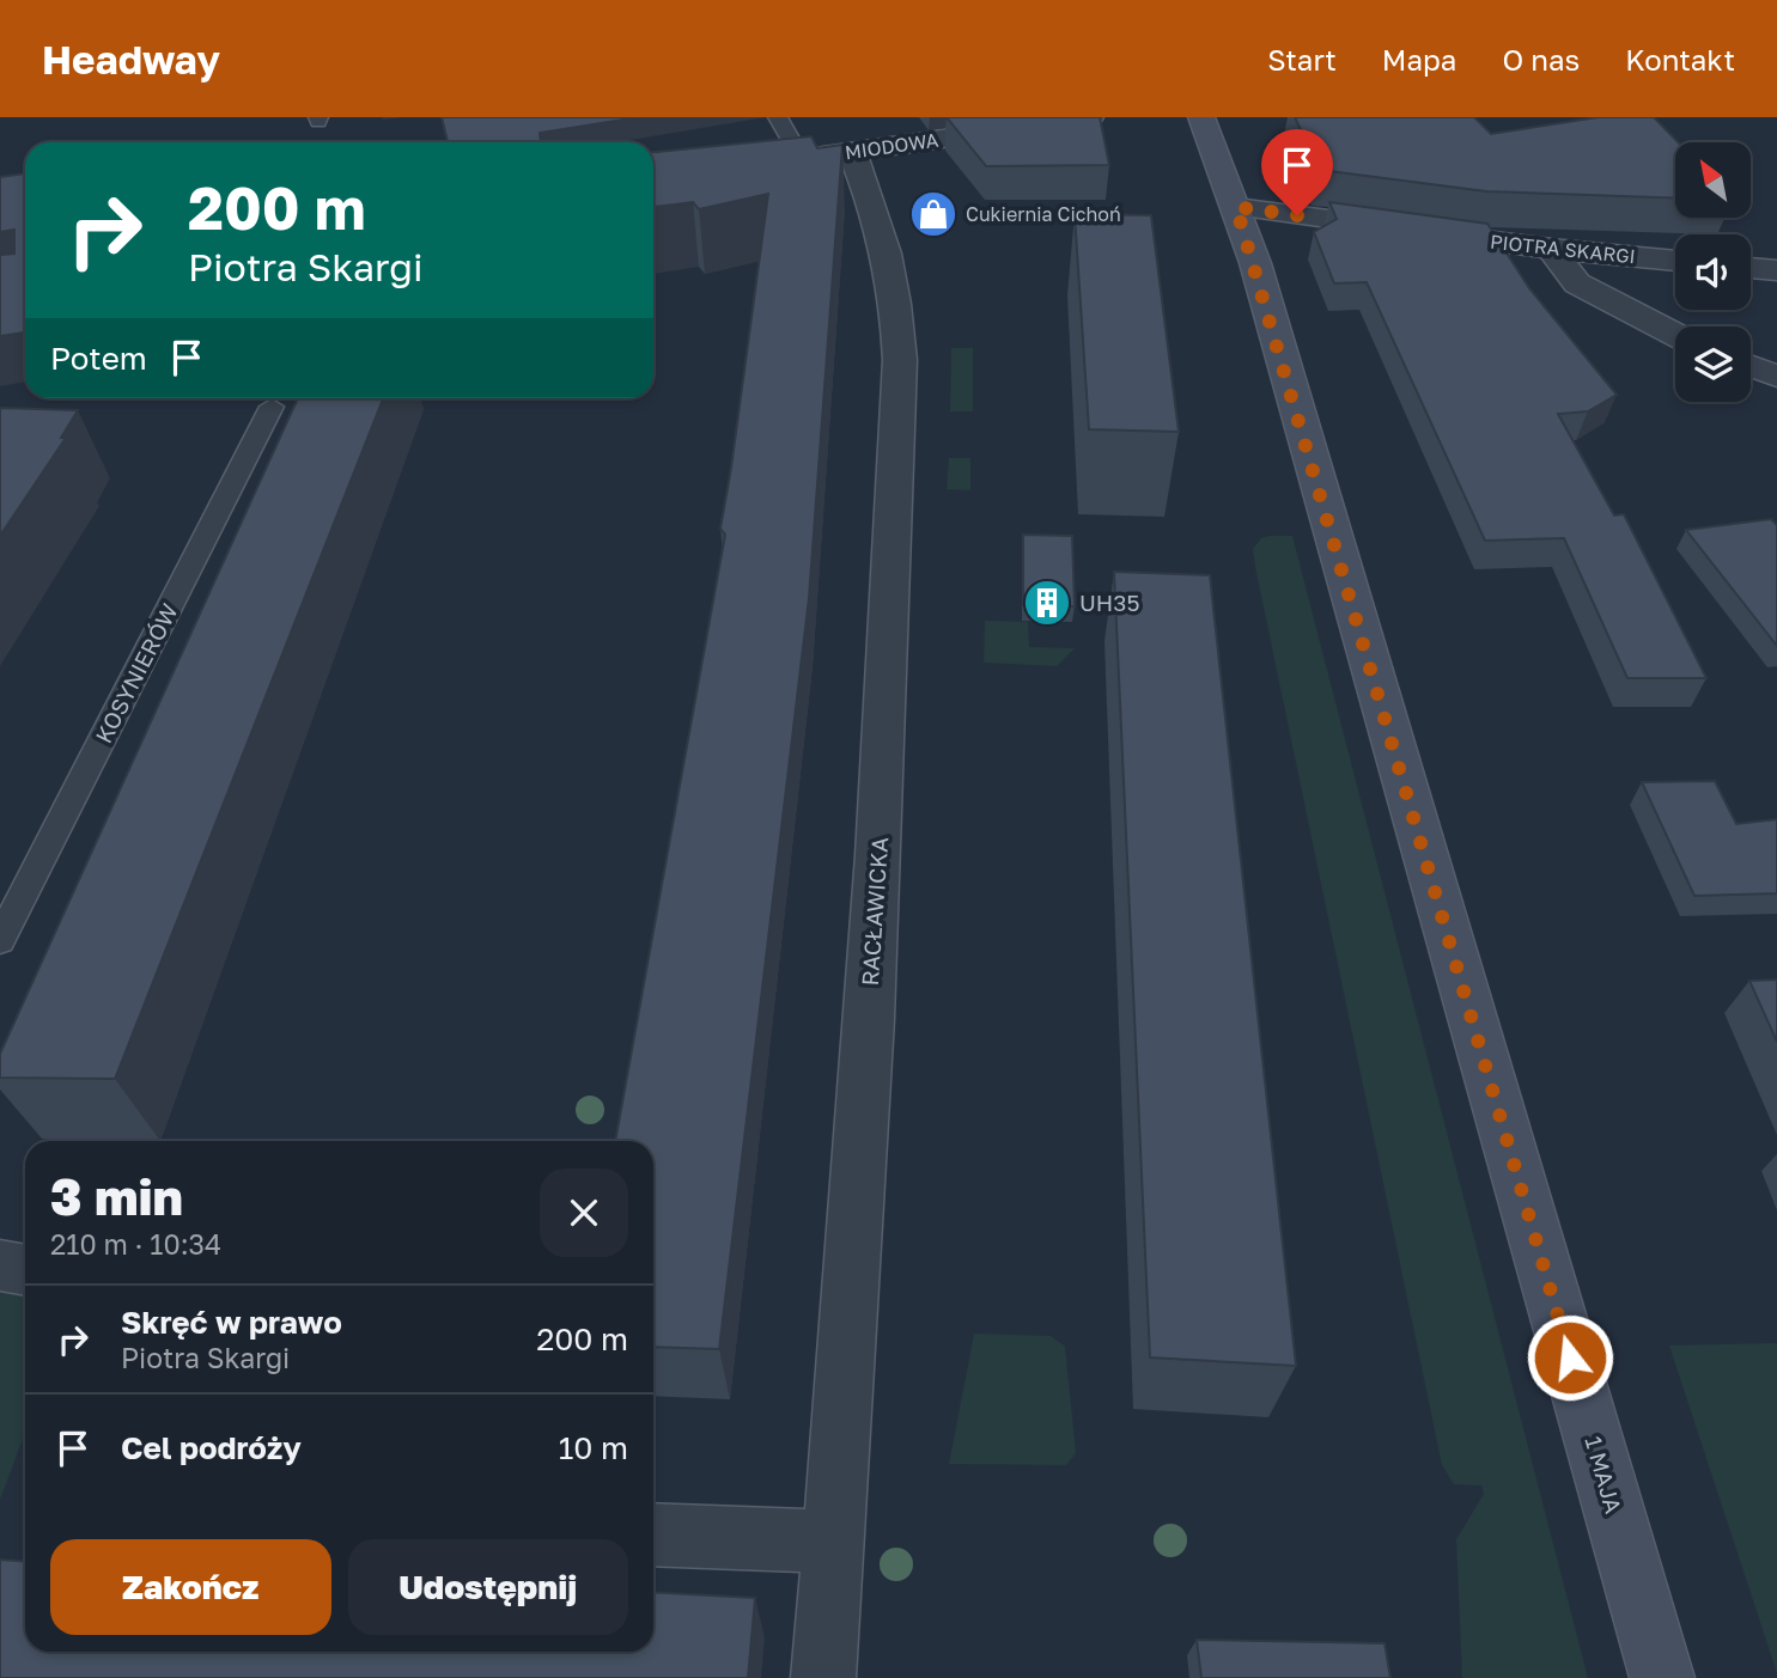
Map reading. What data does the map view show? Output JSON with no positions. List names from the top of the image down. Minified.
{"streets":{"main road":["1 MAJA"],"street":["MIODOWA","PIOTRA SKARGI","RACŁAWICKA"],"lane":["KOSYNIERÓW"]},"crossings":[["MIODOWA","RACŁAWICKA"],["PIOTRA SKARGI","1 MAJA"]],"places":{"shop":["Cukiernia Cichoń"],"building":["UH35"]},"north":"top left","page":{"header":"Headway","nav":["Start","Mapa","O nas","Kontakt"],"turn":["200 m","Piotra Skargi"],"then":"Potem","heading":["3 min","210 m · 10:34"],"list":[{"name":"Skręć w prawo","note":"Piotra Skargi","value":"200 m"},{"name":"Cel podróży","value":"10 m"}],"buttons":["Zakończ","Udostępnij"]}}
